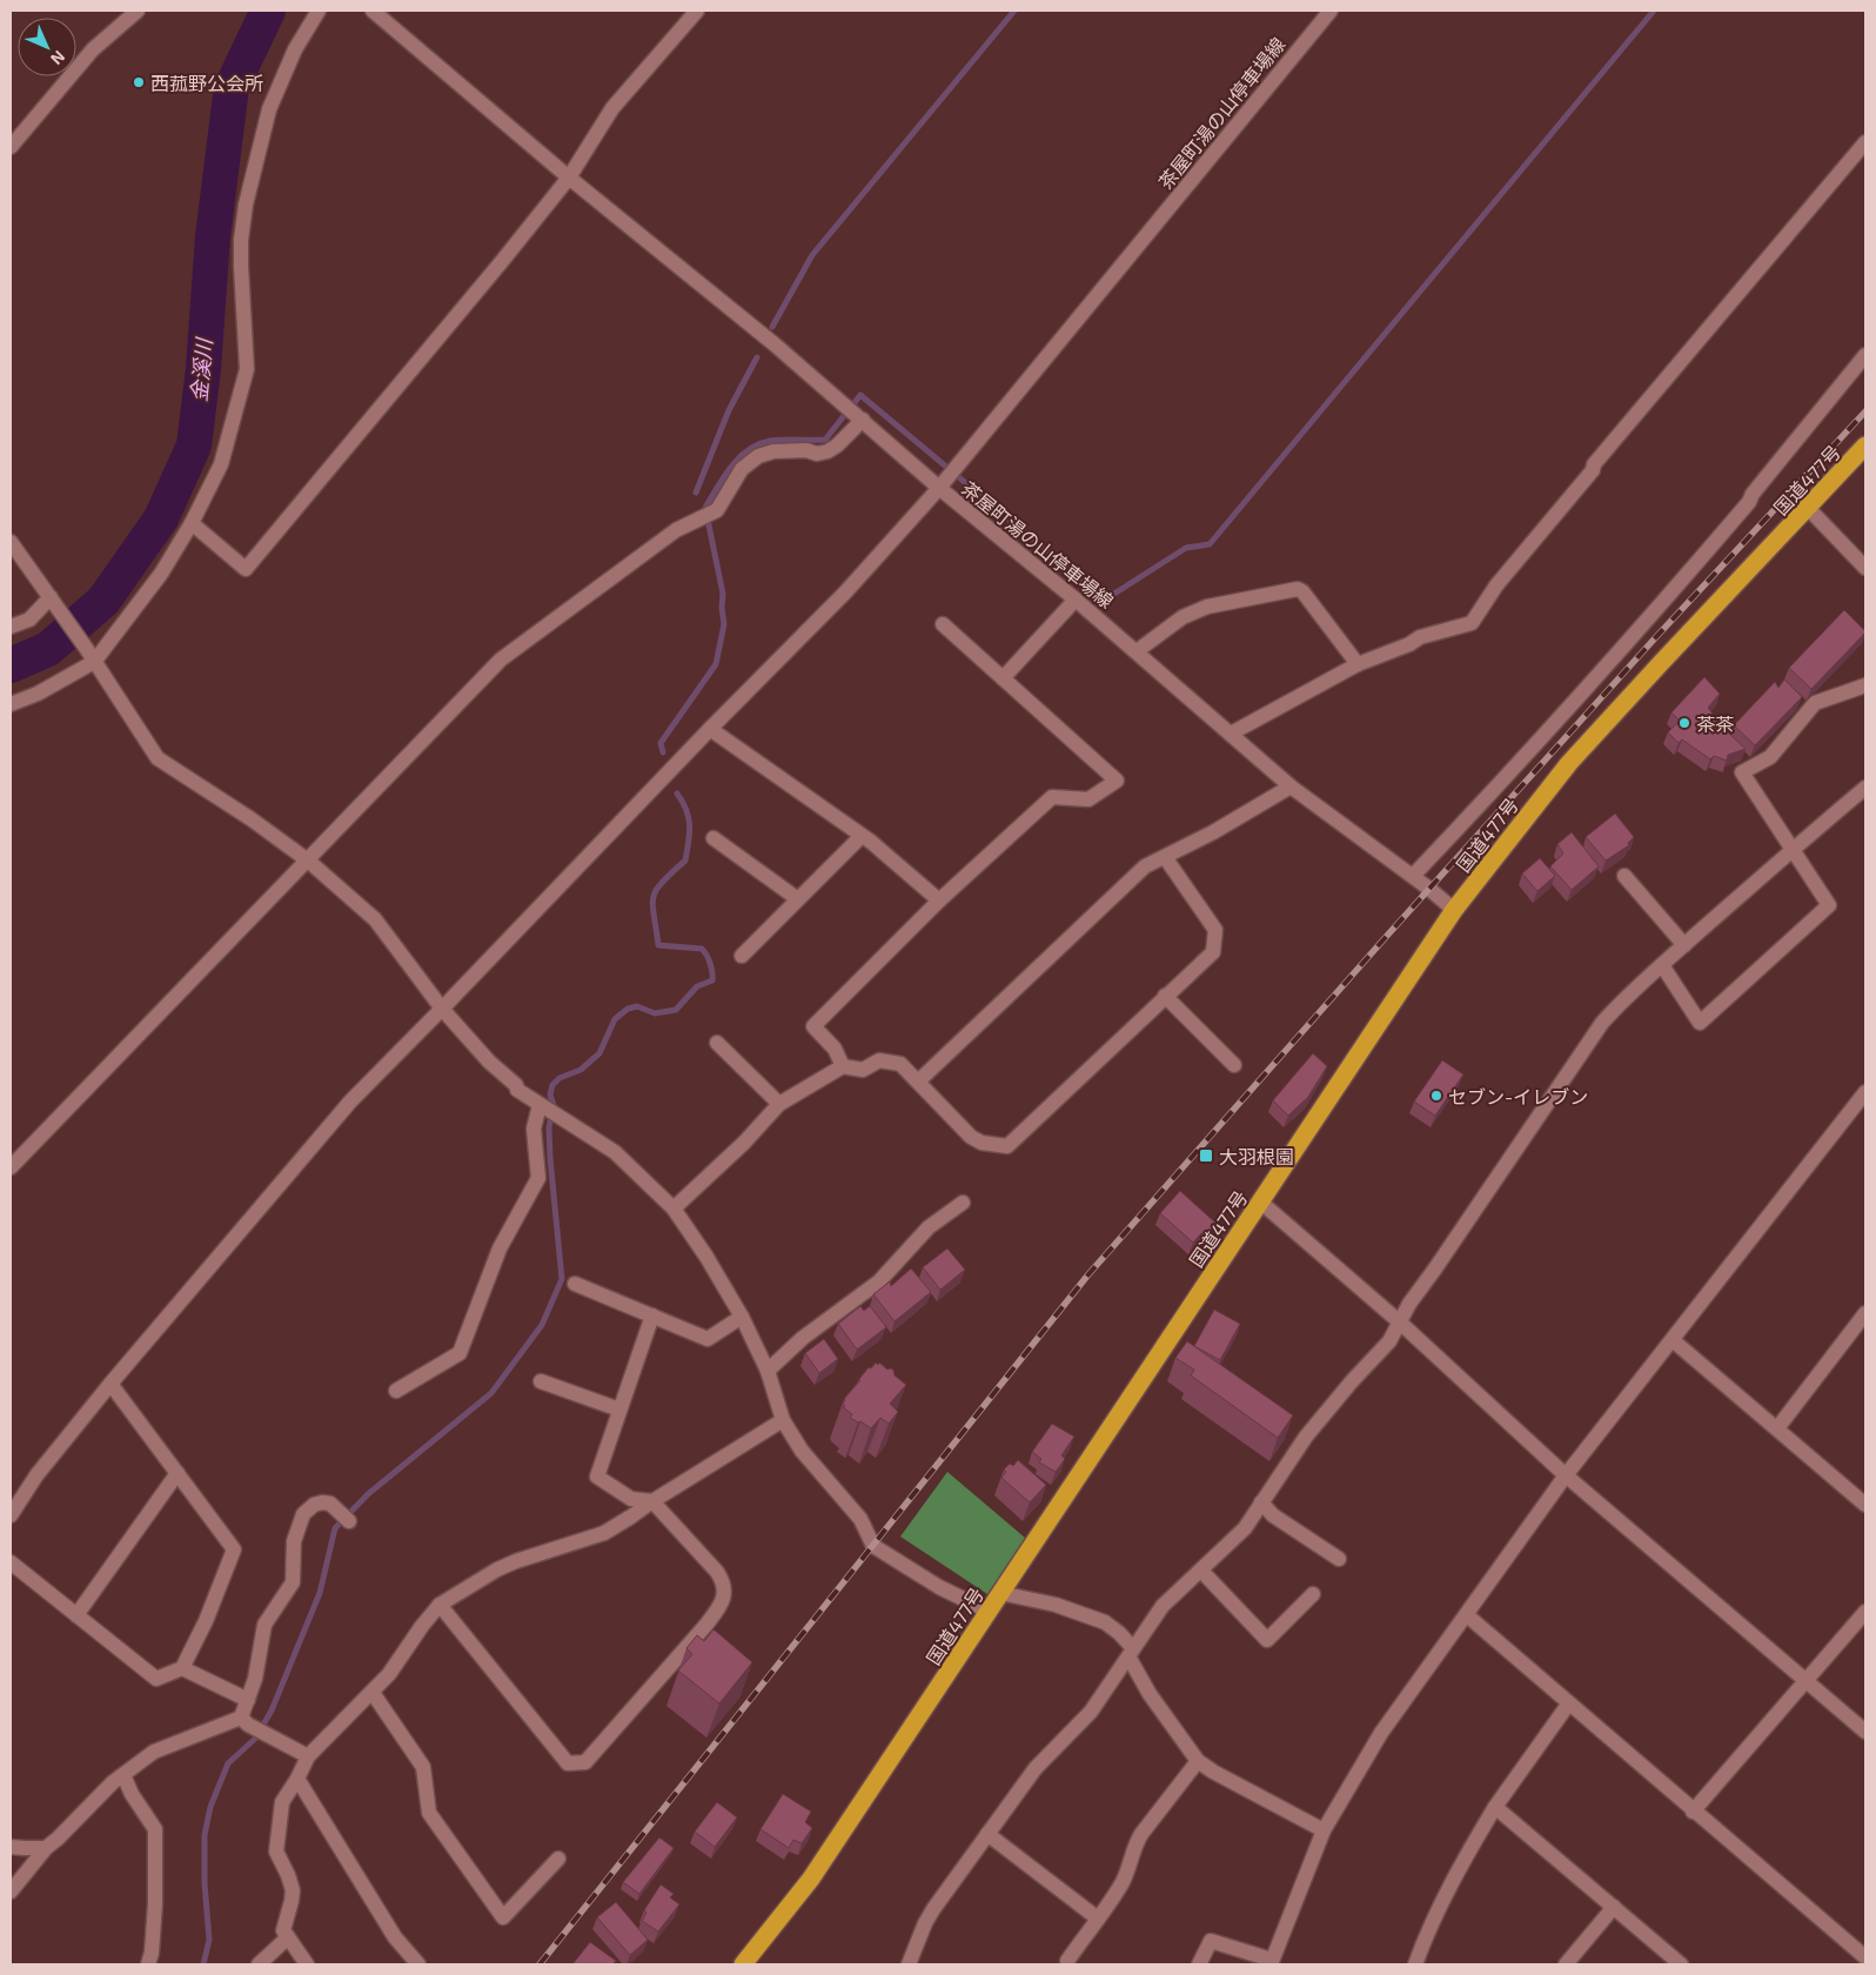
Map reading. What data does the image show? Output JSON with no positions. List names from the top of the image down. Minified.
{"streets":{"highway":["国道477号"],"street":["茶屋町湯の山停車場線"]},"crossings":[["茶屋町湯の山停車場線","国道477号"]],"water":["金溪川"],"places":{"other":["西菰野公会所","茶茶","セブン-イレブン"],"transit":["大羽根園"]},"north":"bottom right"}
